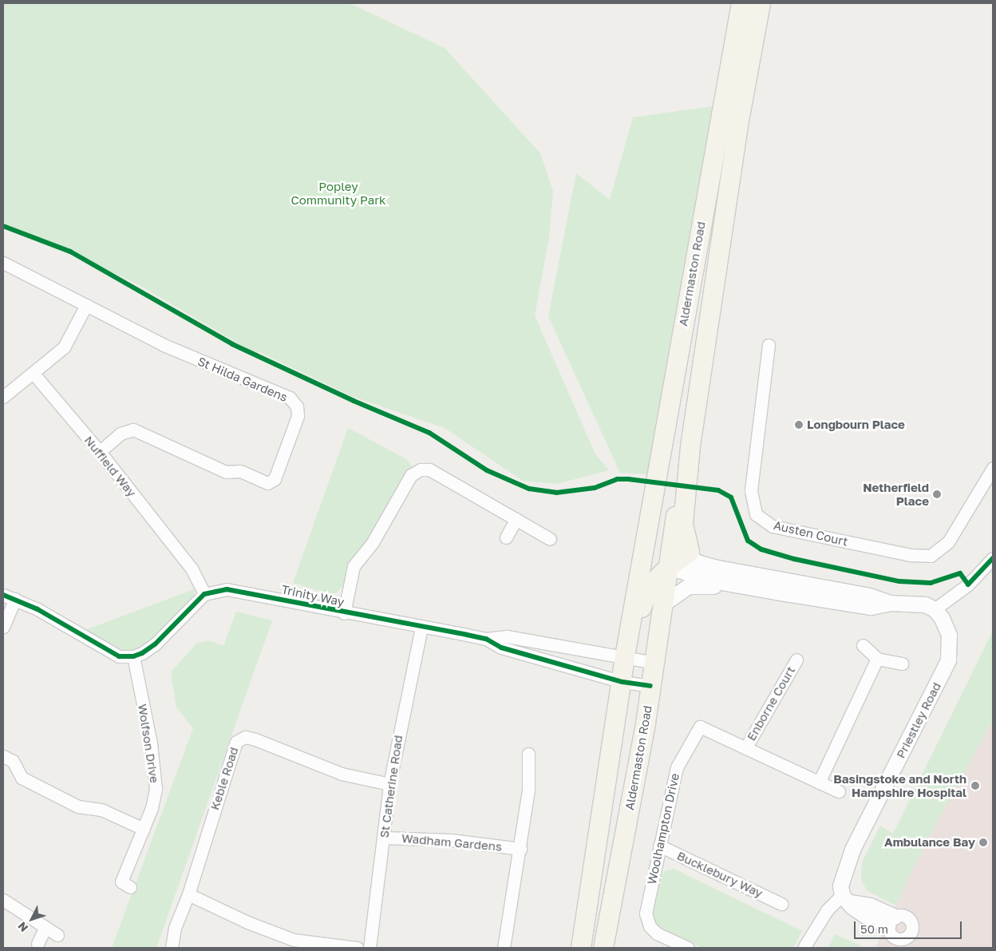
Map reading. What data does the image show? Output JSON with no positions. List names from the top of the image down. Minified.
{"streets":{"main road":["Aldermaston Road"],"street":["St Hilda Gardens","Nuffield Way","Austen Court","Trinity Way","Enborne Court","Priestley Road","Wolfson Drive","Keble Road","St Catherine Road","Woolhampton Drive","Wadham Gardens","Bucklebury Way"]},"crossings":[["Aldermaston Road","Trinity Way"],["St Hilda Gardens","Nuffield Way"],["Nuffield Way","Trinity Way"],["Trinity Way","St Catherine Road"],["Enborne Court","Woolhampton Drive"],["Keble Road","St Catherine Road"],["St Catherine Road","Wadham Gardens"],["Woolhampton Drive","Bucklebury Way"]],"parks":["Popley Community Park"],"places":["Longbourn Place","Netherfield Place","Basingstoke and North Hampshire Hospital","Ambulance Bay"],"scale_bar":"50 m","north":"bottom left"}
